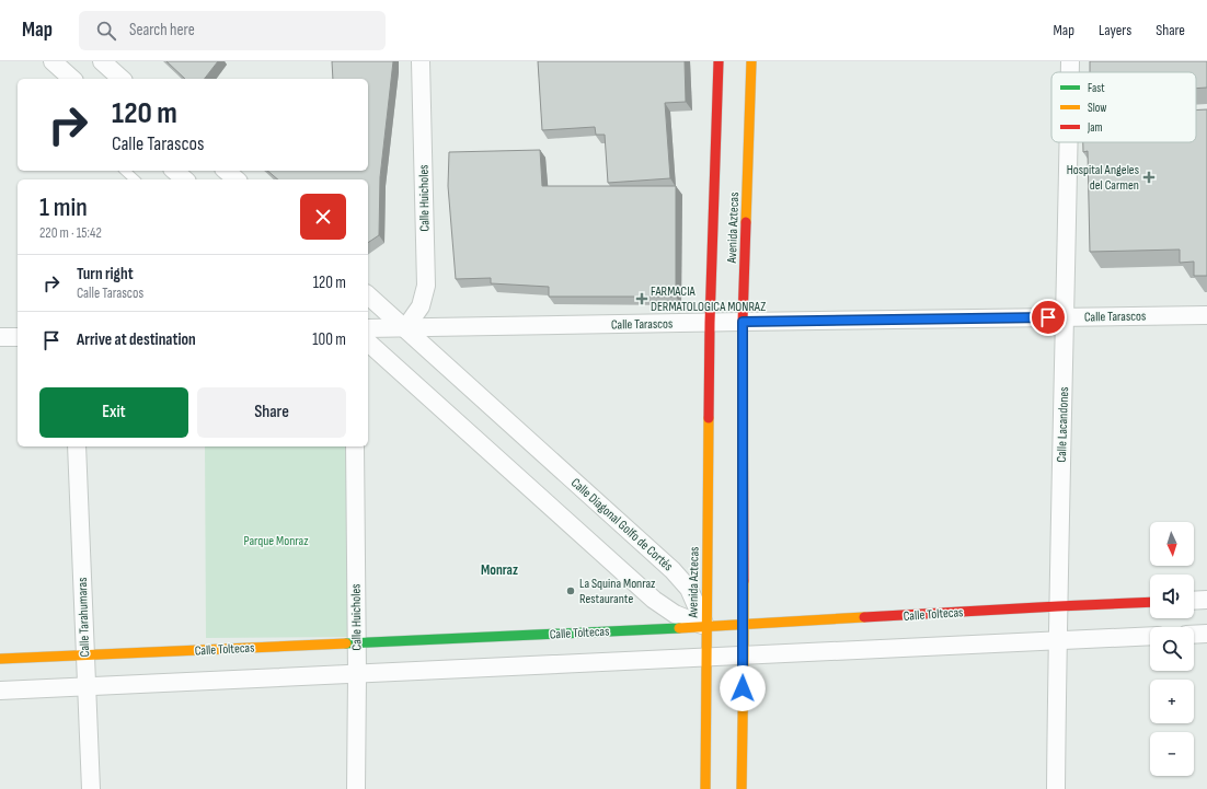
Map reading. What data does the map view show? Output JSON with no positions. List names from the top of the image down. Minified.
{"streets":{"street":["Calle Huicholes","Avenida Aztecas","Calle Tarascos","Calle Lacandones","Calle Diagonal Golfo de Cortés","Calle Toltecas","Calle Tarahumaras"]},"crossings":[["Calle Huicholes","Calle Tarascos"],["Calle Huicholes","Calle Diagonal Golfo de Cortés"],["Calle Huicholes","Calle Toltecas"],["Avenida Aztecas","Calle Tarascos"],["Avenida Aztecas","Calle Diagonal Golfo de Cortés"],["Avenida Aztecas","Calle Toltecas"],["Calle Tarascos","Calle Lacandones"],["Calle Tarascos","Calle Diagonal Golfo de Cortés"],["Calle Lacandones","Calle Toltecas"],["Calle Diagonal Golfo de Cortés","Calle Toltecas"],["Calle Toltecas","Calle Tarahumaras"]],"districts":["Monraz"],"parks":["Parque Monraz"],"places":{"health":["Hospital Angeles del Carmen","FARMACIA DERMATOLOGICA MONRAZ"],"other":["La Squina Monraz Restaurante"]},"legend":["Fast","Slow","Jam"],"north":"bottom","page":{"header":"Map","search":"Search here","nav":["Map","Layers","Share"],"turn":["120 m","Calle Tarascos"],"heading":["1 min","220 m · 15:42"],"list":[{"name":"Turn right","note":"Calle Tarascos","value":"120 m"},{"name":"Arrive at destination","value":"100 m"}],"buttons":["Exit","Share"],"map_buttons":["+","−"]}}
